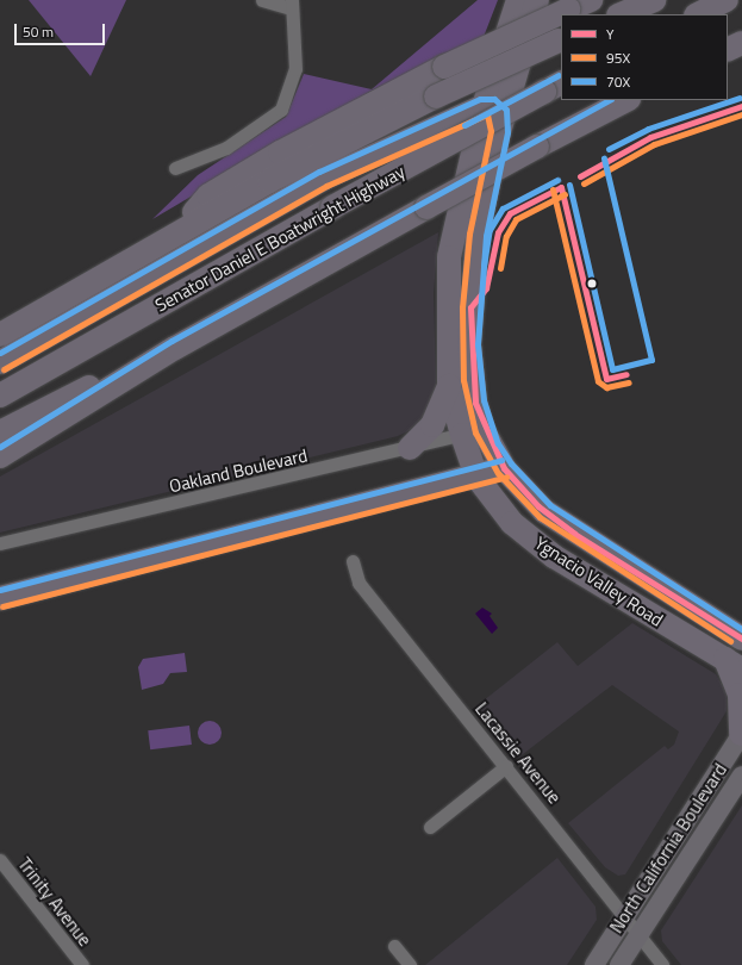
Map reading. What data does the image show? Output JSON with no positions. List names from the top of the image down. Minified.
{"streets":{"highway":["Senator Daniel E Boatwright Highway","Ygnacio Valley Road"],"main road":["North California Boulevard"],"street":["Oakland Boulevard","Lacassie Avenue","Trinity Avenue"]},"crossings":[["Oakland Boulevard","Ygnacio Valley Road"],["Lacassie Avenue","North California Boulevard"]],"lines":["transit line 70X","transit line Y","transit line 95X"],"legend":["Y","95X","70X"],"scale_bar":"50 m"}
